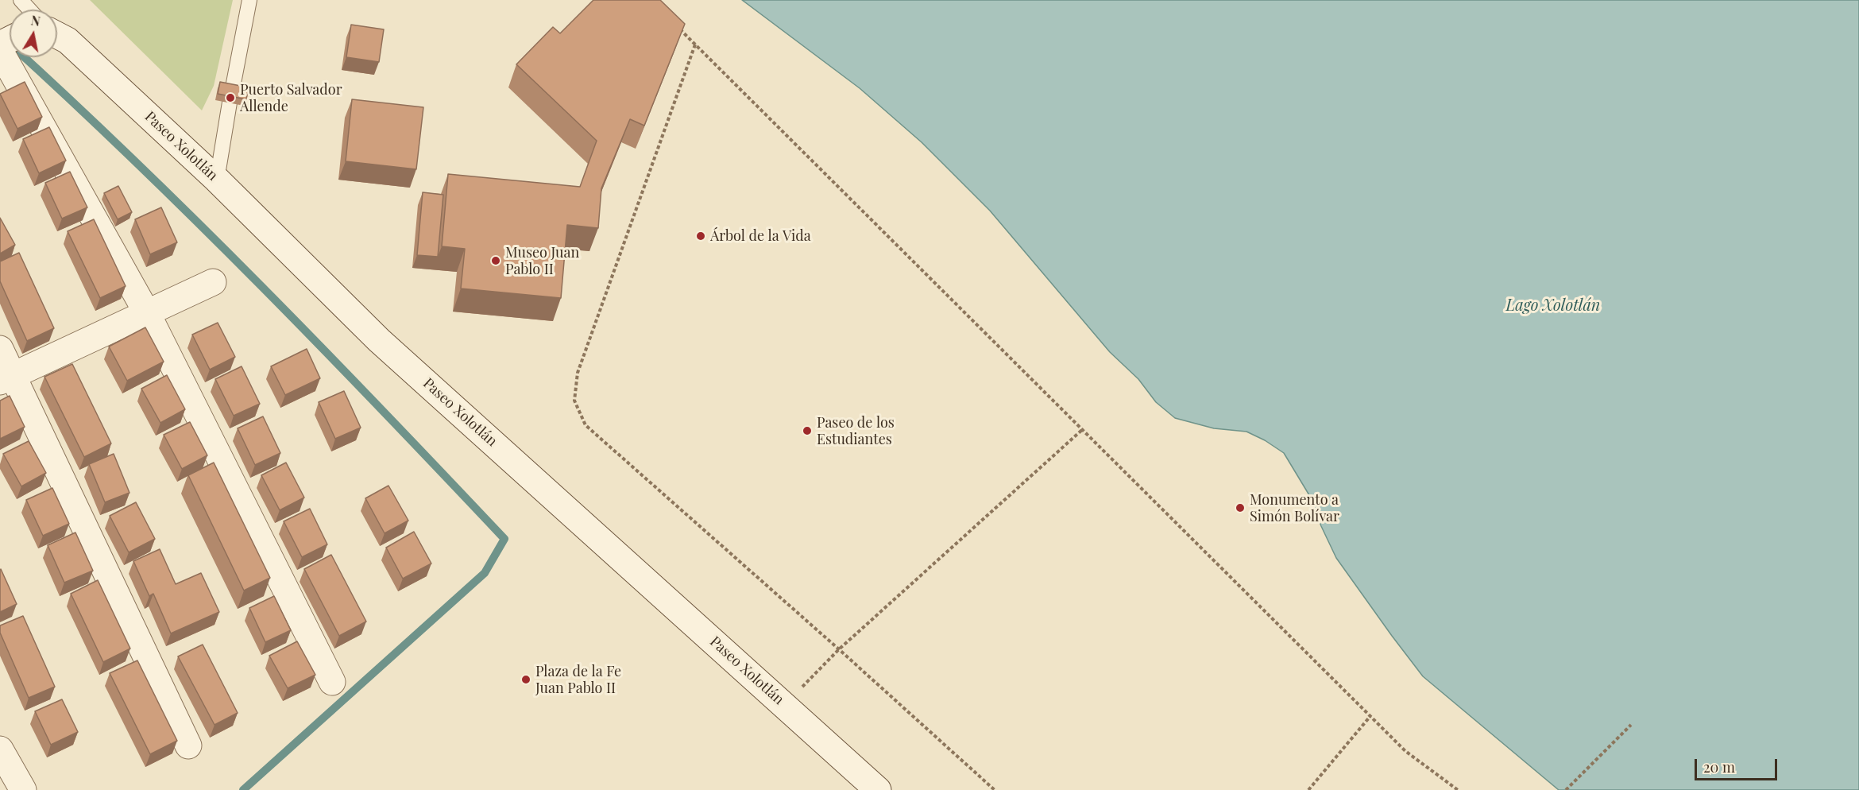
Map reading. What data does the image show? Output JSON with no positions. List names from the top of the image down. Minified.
{"streets":{"street":["Paseo Xolotlán"]},"water":["Lago Xolotlán"],"places":["Puerto Salvador Allende","Árbol de la Vida","Museo Juan Pablo II","Paseo de los Estudiantes","Monumento a Simón Bolívar","Plaza de la Fe Juan Pablo II"],"scale_bar":"20 m","north":"top"}
